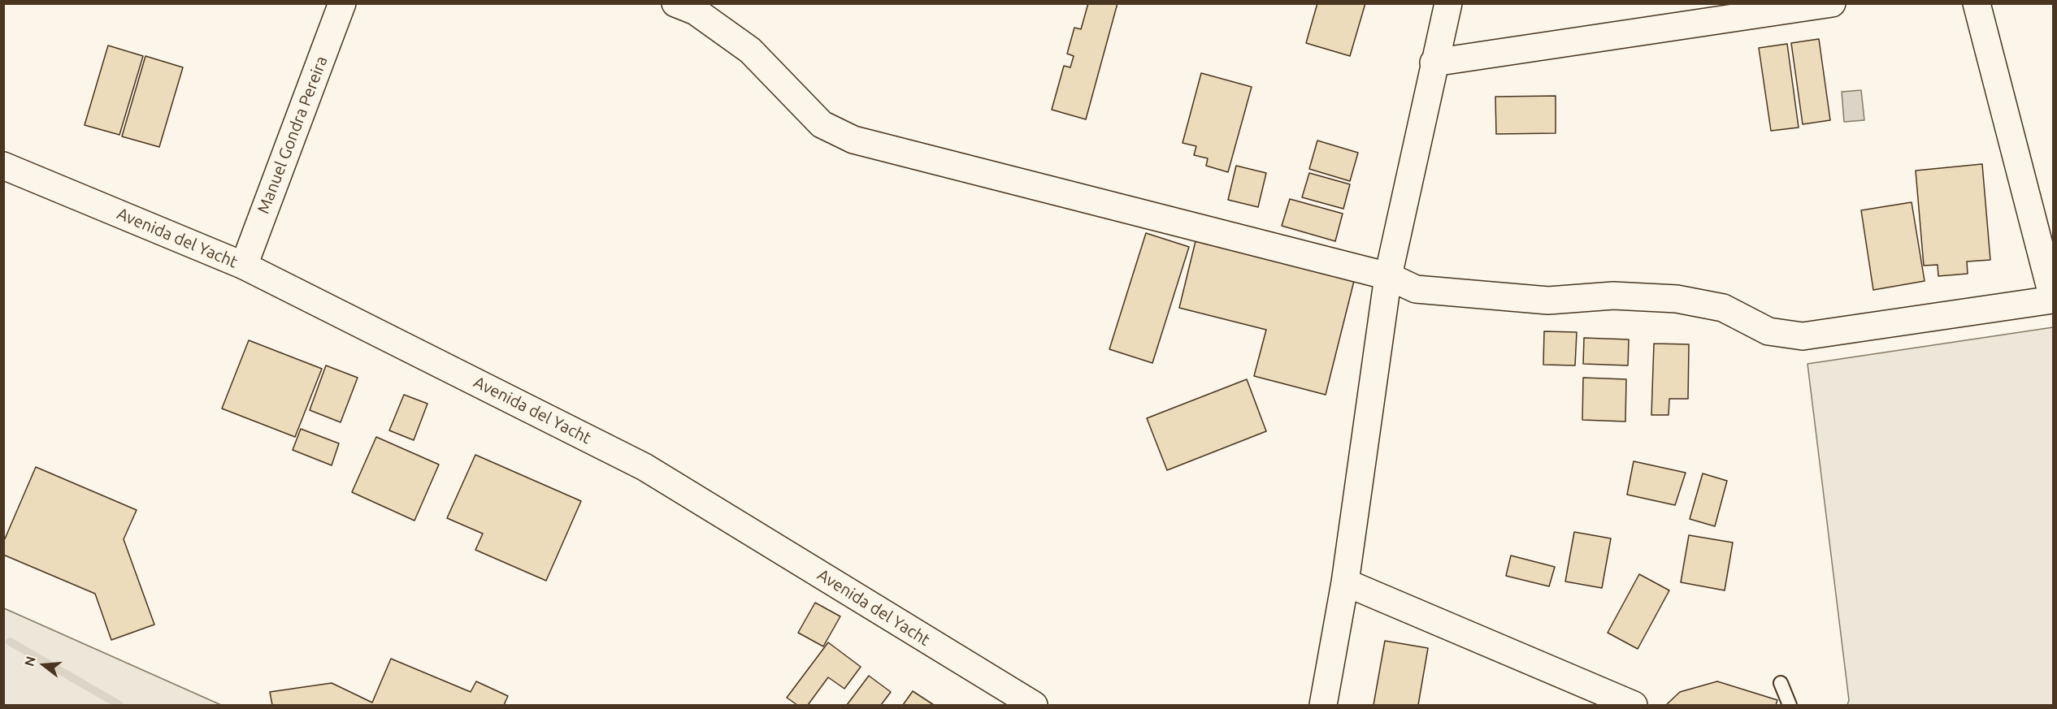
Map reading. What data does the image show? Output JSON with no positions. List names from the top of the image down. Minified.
{"streets":{"street":["Manuel Gondra Pereira","Avenida del Yacht"]},"crossings":[["Manuel Gondra Pereira","Avenida del Yacht"]],"north":"left"}
